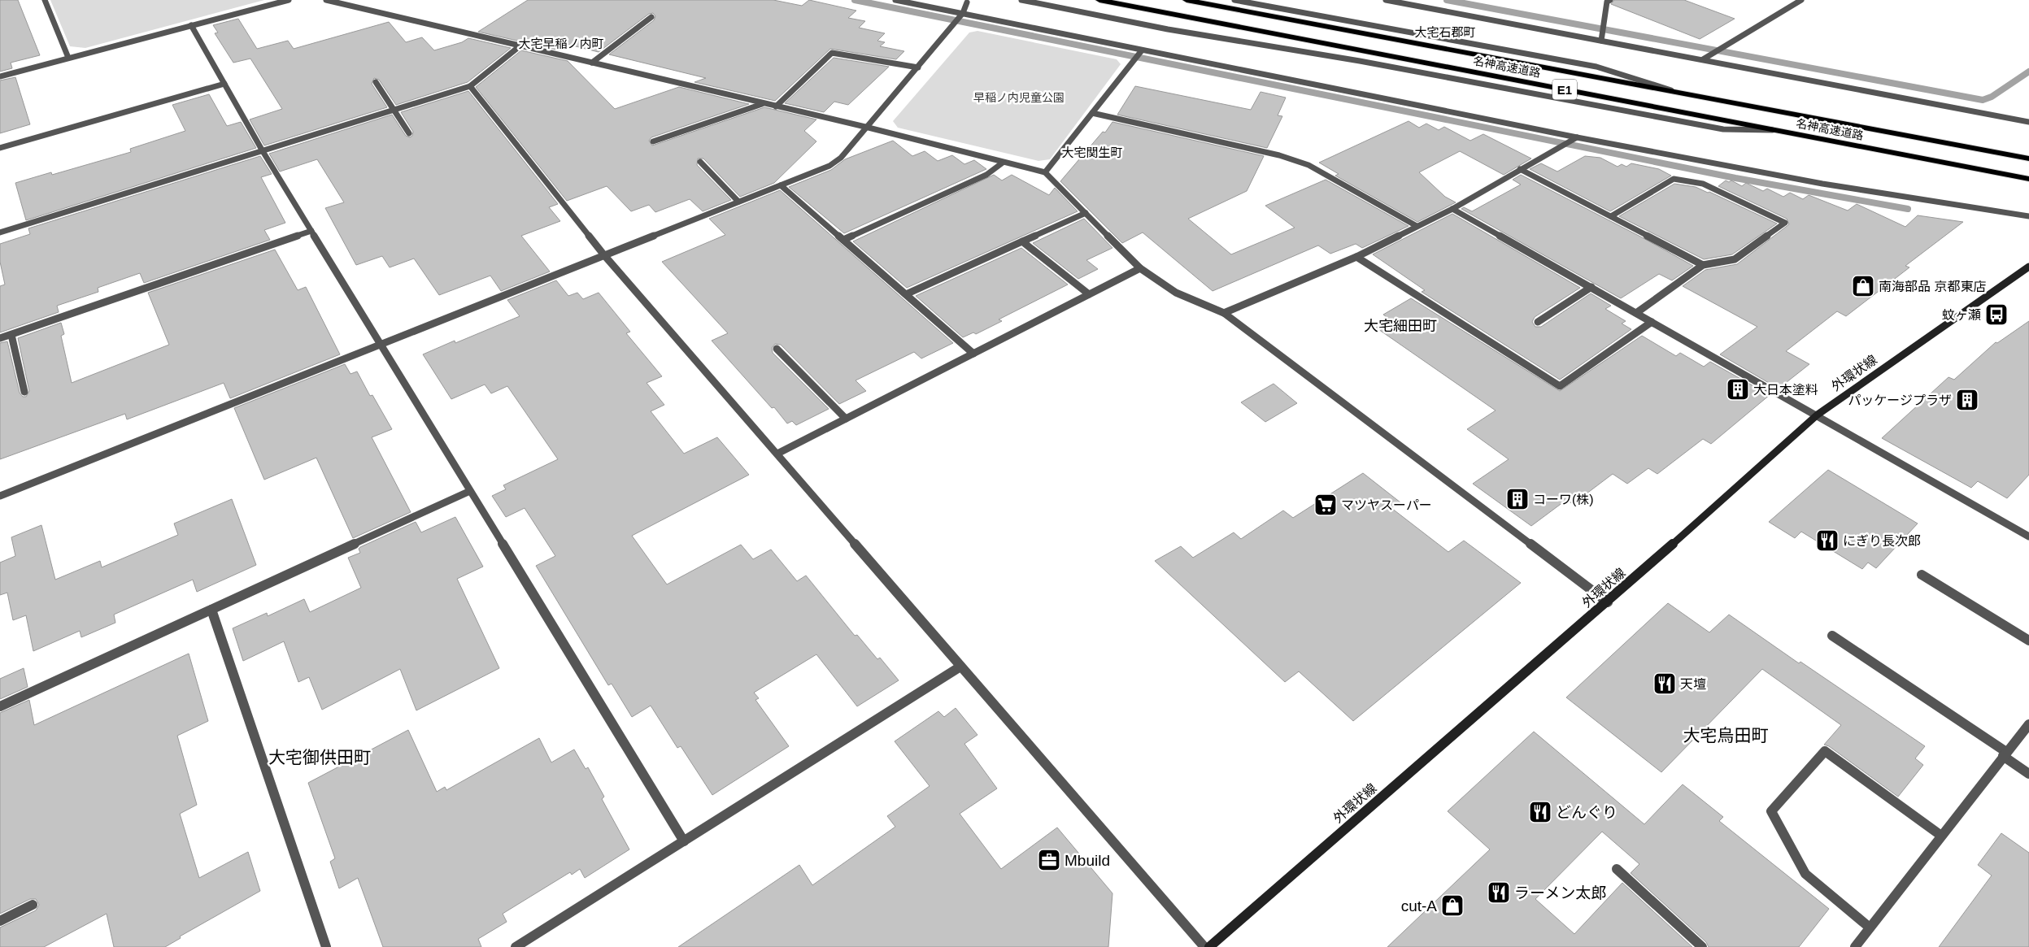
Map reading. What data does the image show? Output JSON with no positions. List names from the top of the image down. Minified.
{"streets":{"highway":["名神高速道路","E1"],"main road":["外環状線"]},"districts":["大宅石郡町","大宅早稲ノ内町","大宅関生町","大宅細田町","大宅烏田町","大宅御供田町"],"parks":["早稲ノ内児童公園"],"places":{"shop":["南海部品 京都東店","cut-A"],"bus stop":["蚊ヶ瀬"],"building":["大日本塗料","パッケージプラザ","コーワ(株)"],"supermarket":["マツヤスーパー"],"restaurant":["にぎり長次郎","天壇","どんぐり","ラーメン太郎"],"office":["Mbuild"]}}
